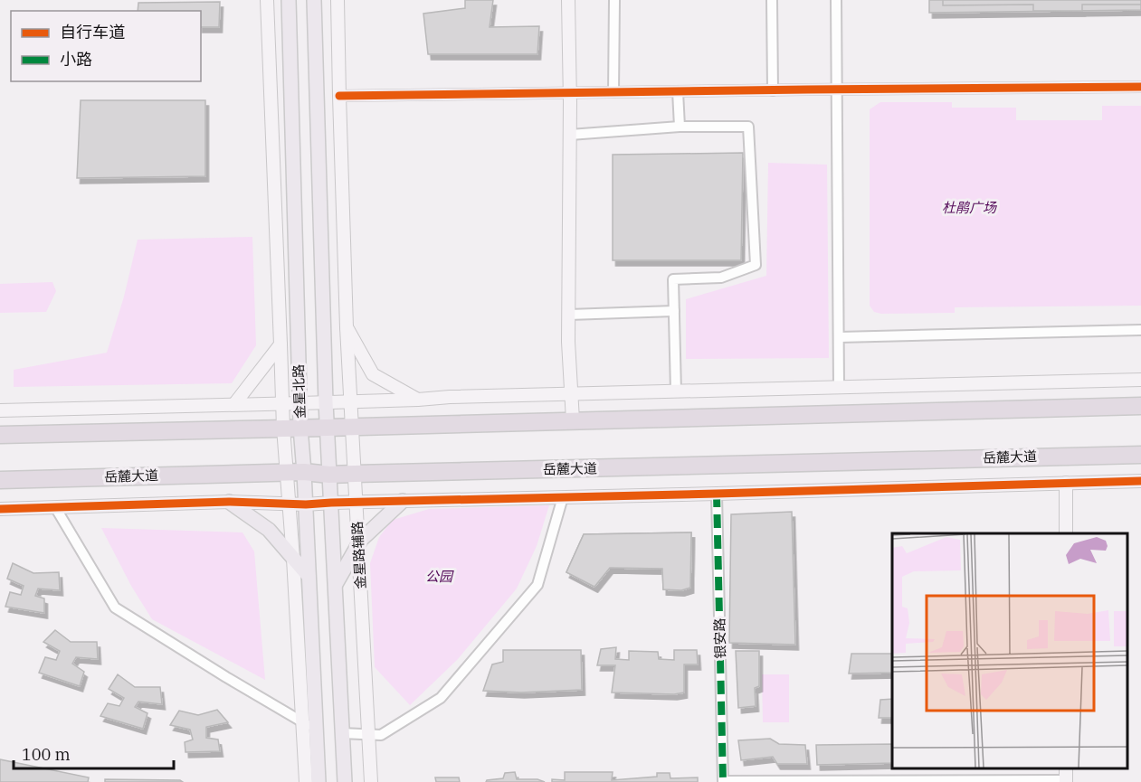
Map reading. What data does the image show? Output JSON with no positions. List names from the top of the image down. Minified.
{"streets":{"highway":["岳麓大道"],"main road":["金星北路"],"street":["金星路辅路","银安路"]},"crossings":[["金星北路","岳麓大道"],["岳麓大道","金星路辅路"]],"parks":["杜鹃广场","公园"],"legend":["自行车道","小路"],"scale_bar":"100 m"}
